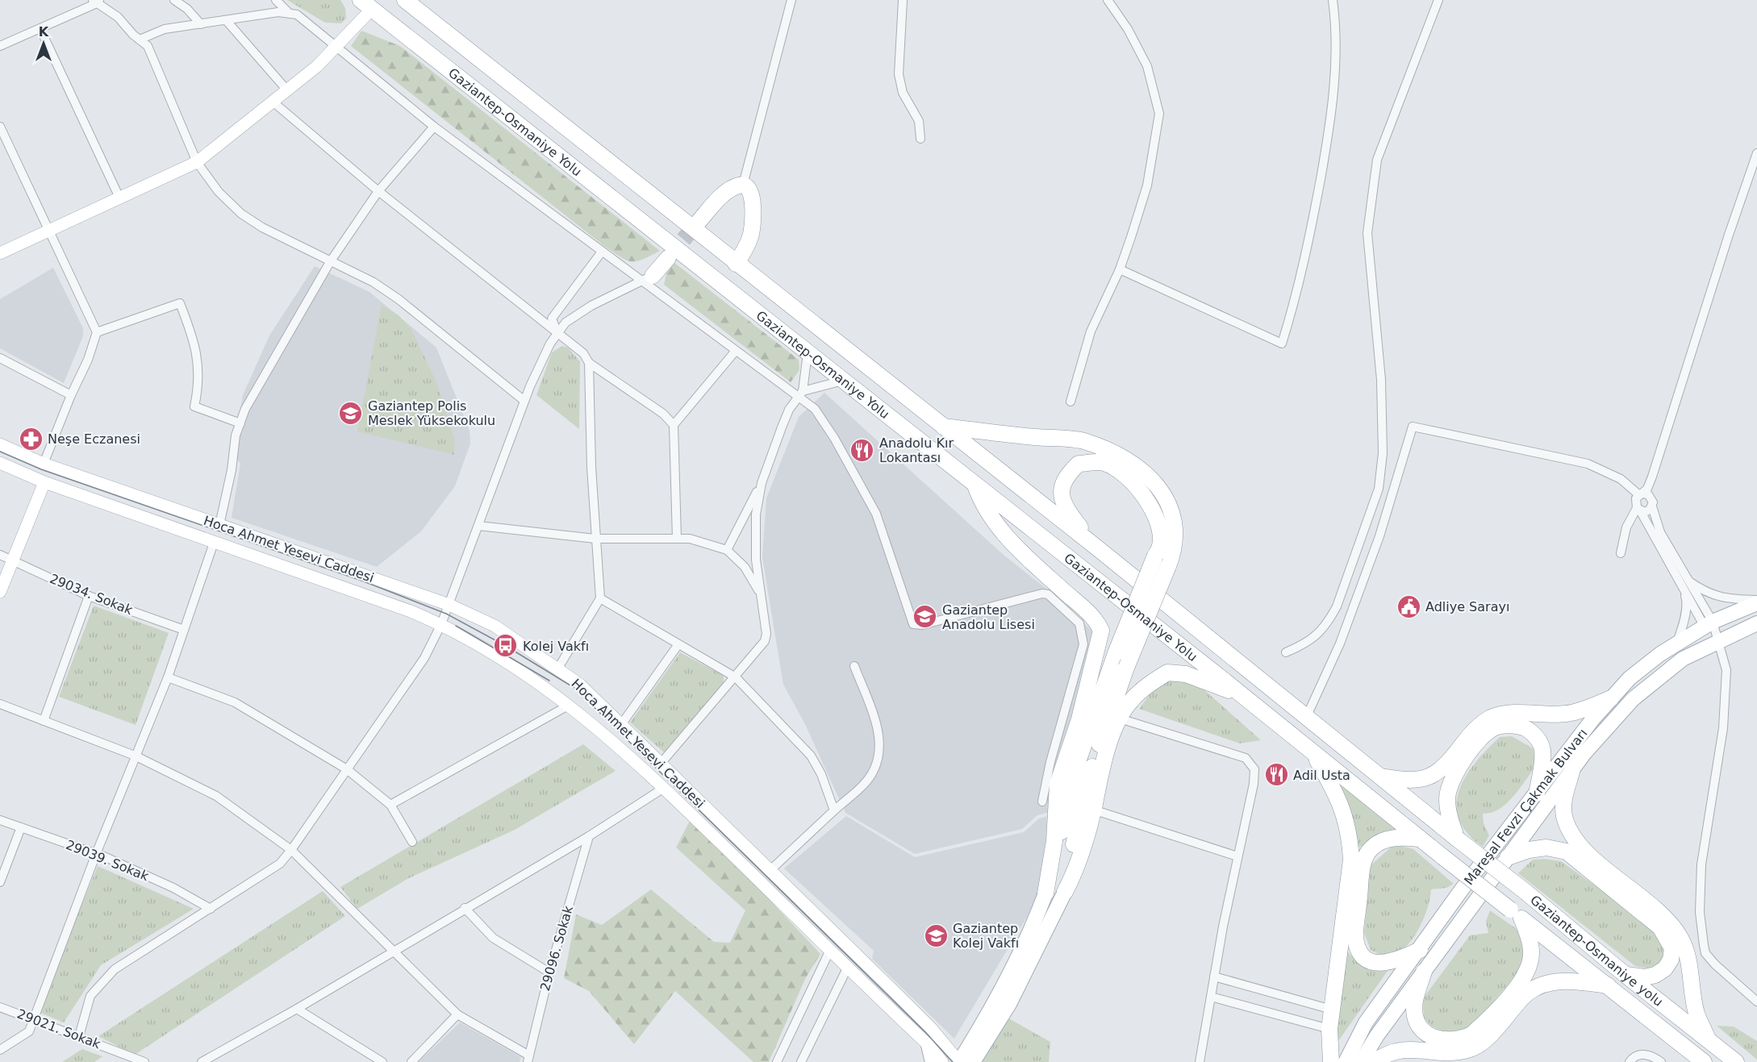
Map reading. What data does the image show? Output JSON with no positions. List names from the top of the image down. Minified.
{"streets":{"highway":["Gaziantep-Osmaniye Yolu","Gaziantep-Osmaniye yolu"],"main road":["Mareşal Fevzi Çakmak Bulvarı"],"street":["Hoca Ahmet Yesevi Caddesi","29034. Sokak","29039. Sokak","29096. Sokak","29021. Sokak"]},"crossings":[["Gaziantep-Osmaniye Yolu","Gaziantep-Osmaniye yolu"]],"places":{"school or university":["Gaziantep Polis Meslek Yüksekokulu","Gaziantep Anadolu Lisesi","Gaziantep Kolej Vakfı"],"pharmacy":["Neşe Eczanesi"],"restaurant":["Anadolu Kır Lokantası","Adil Usta"],"public building":["Adliye Sarayı"],"bus stop":["Kolej Vakfı"]},"north":"top"}
